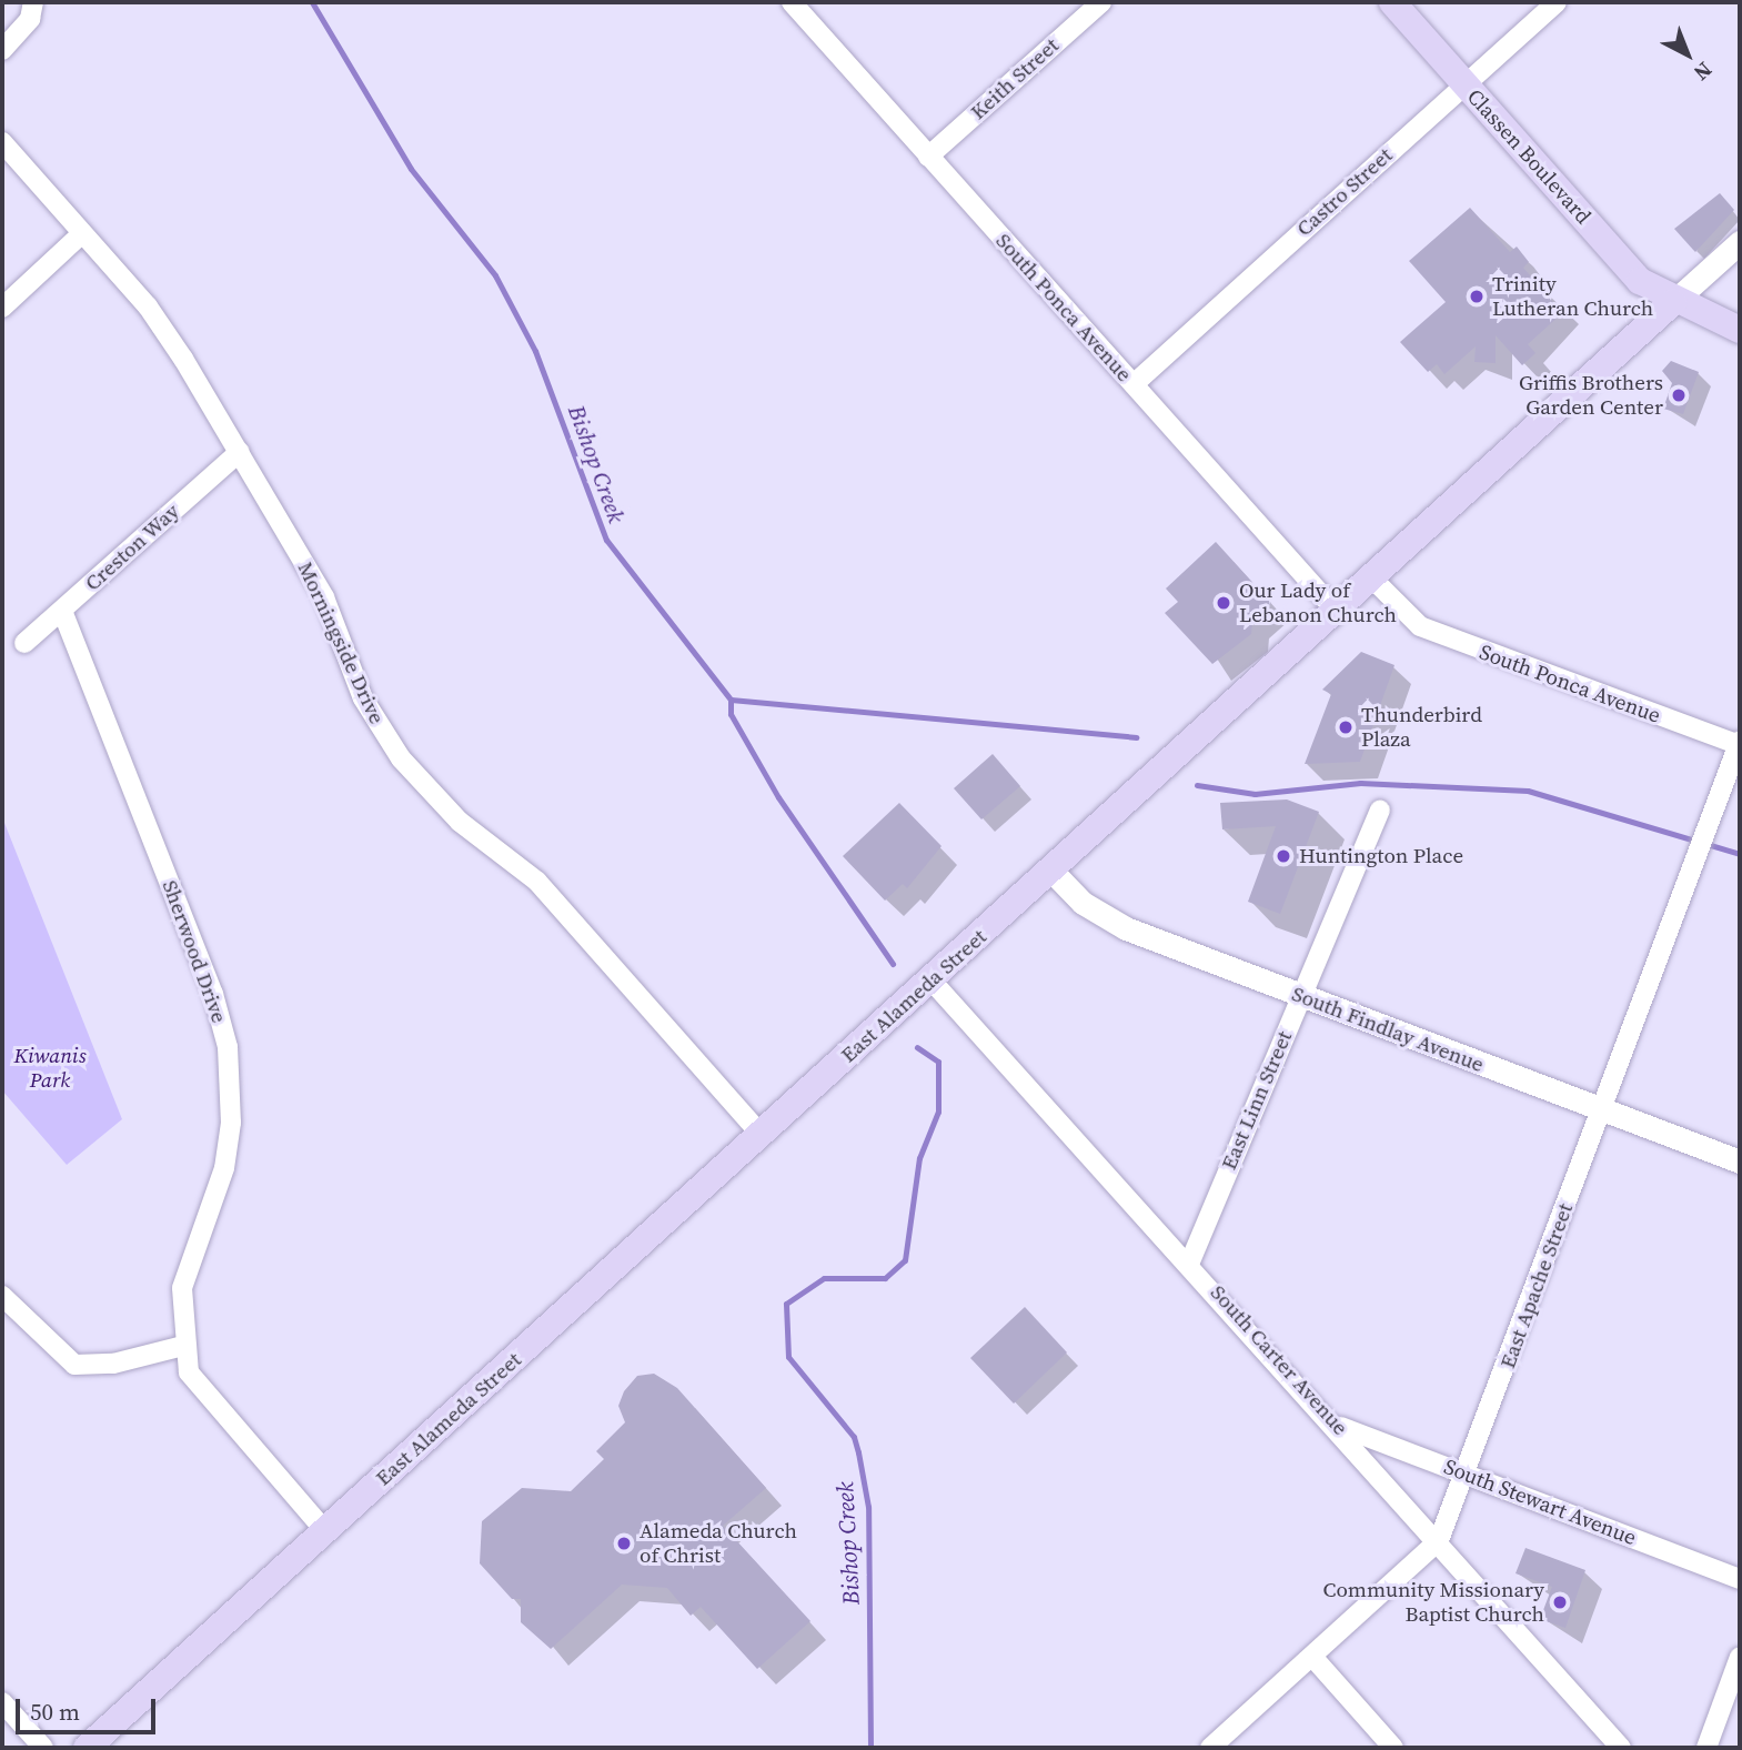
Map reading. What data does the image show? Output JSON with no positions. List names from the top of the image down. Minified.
{"streets":{"main road":["Classen Boulevard","East Alameda Street"],"street":["Keith Street","Castro Street","South Ponca Avenue","Creston Way","Morningside Drive","Sherwood Drive","South Findlay Avenue","East Linn Street","East Apache Street","South Carter Avenue","South Stewart Avenue"]},"crossings":[["Keith Street","South Ponca Avenue"],["Classen Boulevard","Castro Street"],["Classen Boulevard","East Alameda Street"],["Castro Street","South Ponca Avenue"],["South Ponca Avenue","East Alameda Street"],["South Ponca Avenue","East Apache Street"],["Creston Way","Morningside Drive"],["Creston Way","Sherwood Drive"],["Morningside Drive","East Alameda Street"],["Sherwood Drive","East Alameda Street"],["East Alameda Street","South Findlay Avenue"],["East Alameda Street","South Carter Avenue"],["South Findlay Avenue","East Linn Street"],["South Findlay Avenue","East Apache Street"],["East Linn Street","South Carter Avenue"],["East Apache Street","South Carter Avenue"],["East Apache Street","South Stewart Avenue"],["South Carter Avenue","South Stewart Avenue"]],"water":["Bishop Creek"],"parks":["Kiwanis Park"],"places":["Trinity Lutheran Church","Griffis Brothers Garden Center","Our Lady of Lebanon Church","Thunderbird Plaza","Huntington Place","Alameda Church of Christ","Community Missionary Baptist Church"],"scale_bar":"50 m","north":"bottom right"}
